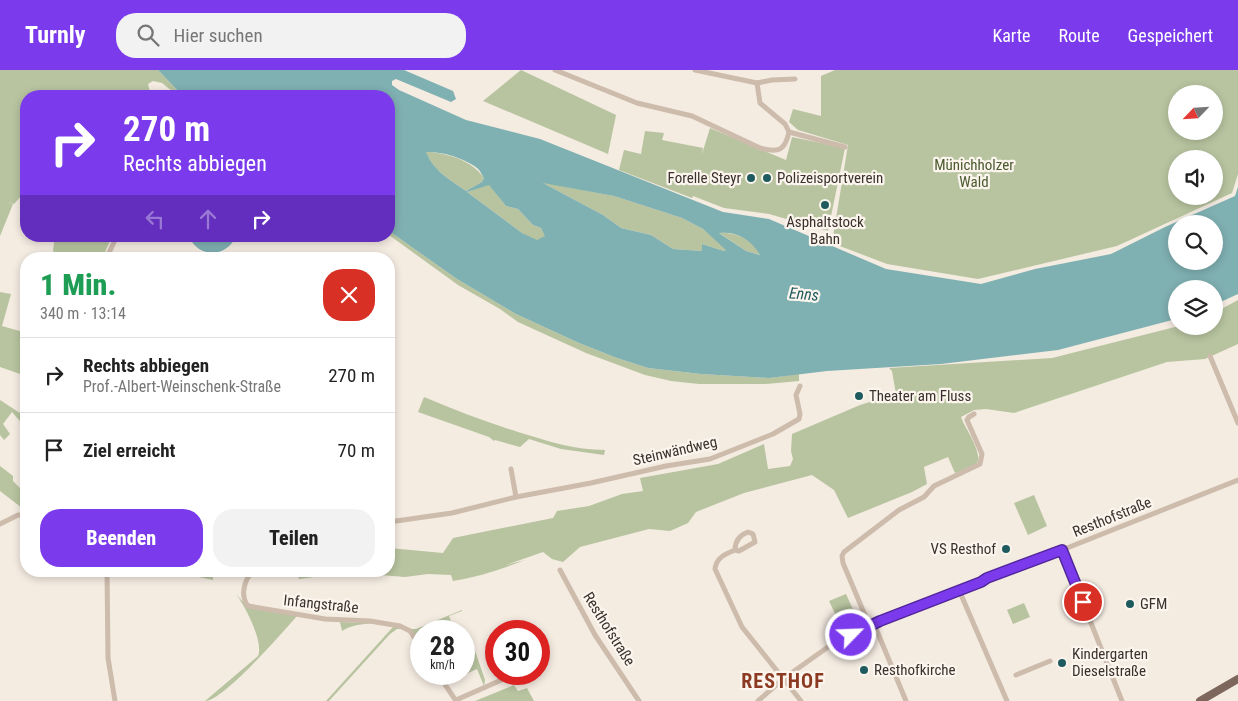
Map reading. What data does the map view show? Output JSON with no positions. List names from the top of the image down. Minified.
{"streets":{"street":["Steinwändweg","Resthofstraße","Infangstraße"]},"districts":["RESTHOF"],"water":["Enns"],"parks":["Münichholzer Wald"],"places":["Forelle Steyr","Polizeisportverein","Asphaltstock Bahn","Theater am Fluss","VS Resthof","GFM","Kindergarten Dieselstraße","Resthofkirche"],"north":"bottom left","page":{"header":"Turnly","search":"Hier suchen","nav":["Karte","Route","Gespeichert"],"turn":["270 m","Rechts abbiegen"],"heading":["1 Min.","340 m · 13:14"],"list":[{"name":"Rechts abbiegen","note":"Prof.-Albert-Weinschenk-Straße","value":"270 m"},{"name":"Ziel erreicht","value":"70 m"}],"buttons":["Beenden","Teilen"],"speed":"28 km/h","limit":"30"}}
